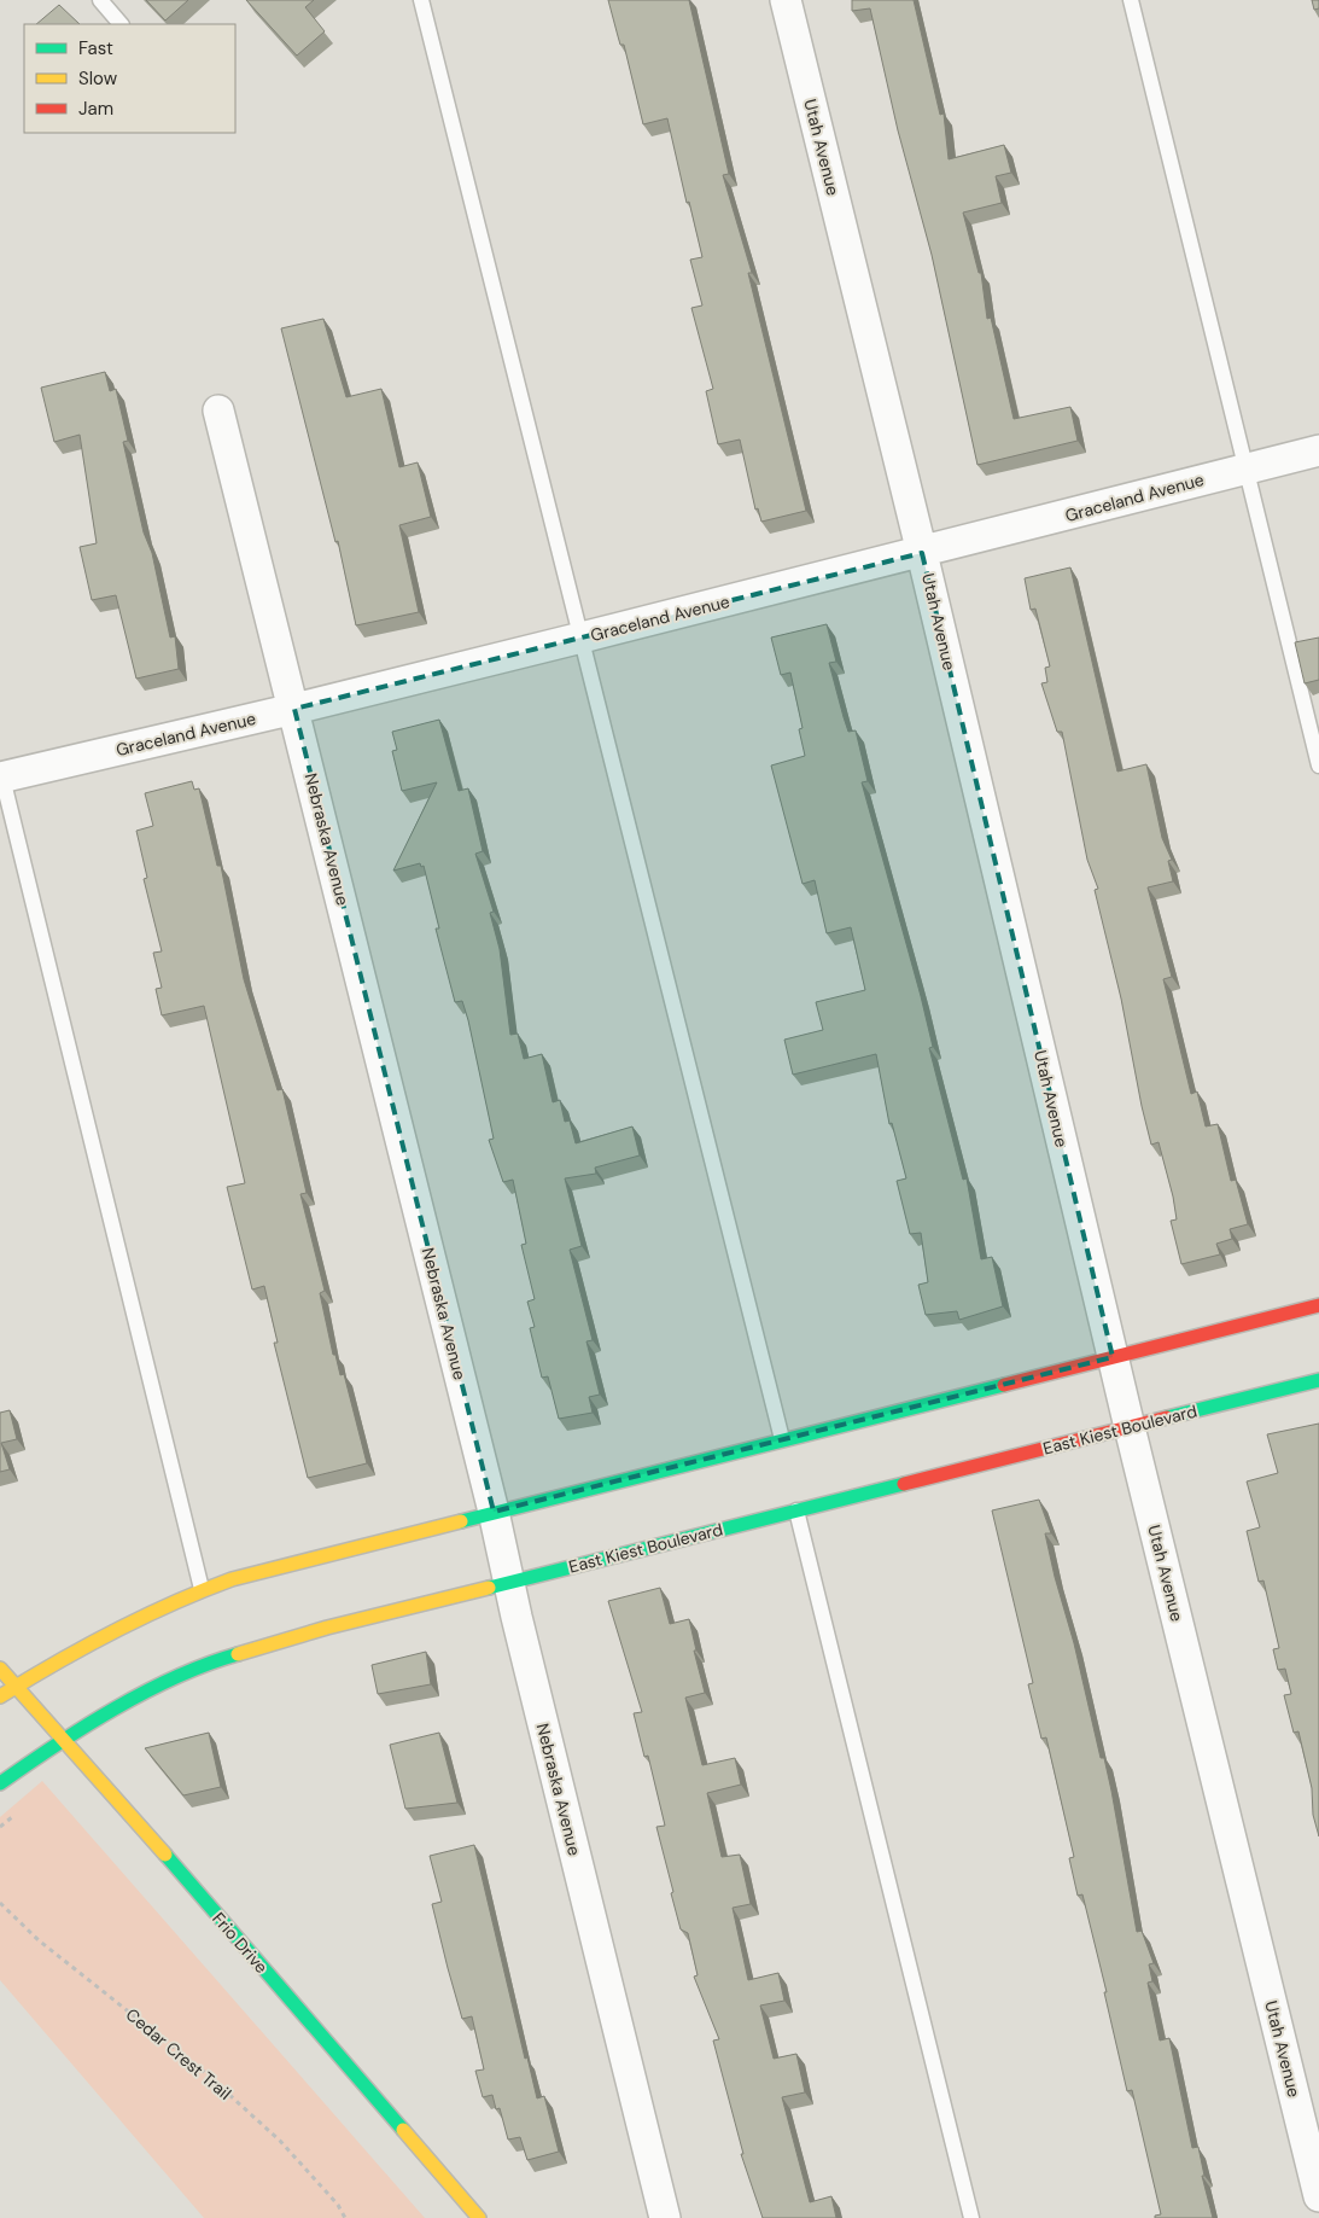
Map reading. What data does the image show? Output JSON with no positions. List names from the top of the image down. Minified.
{"streets":{"main road":["East Kiest Boulevard","Frio Drive"],"street":["Utah Avenue","Graceland Avenue","Nebraska Avenue"],"path":["Cedar Crest Trail"]},"crossings":[["Utah Avenue","Graceland Avenue"],["Utah Avenue","East Kiest Boulevard"],["Graceland Avenue","Nebraska Avenue"],["Nebraska Avenue","East Kiest Boulevard"],["East Kiest Boulevard","Frio Drive"]],"legend":["Fast","Slow","Jam"]}
